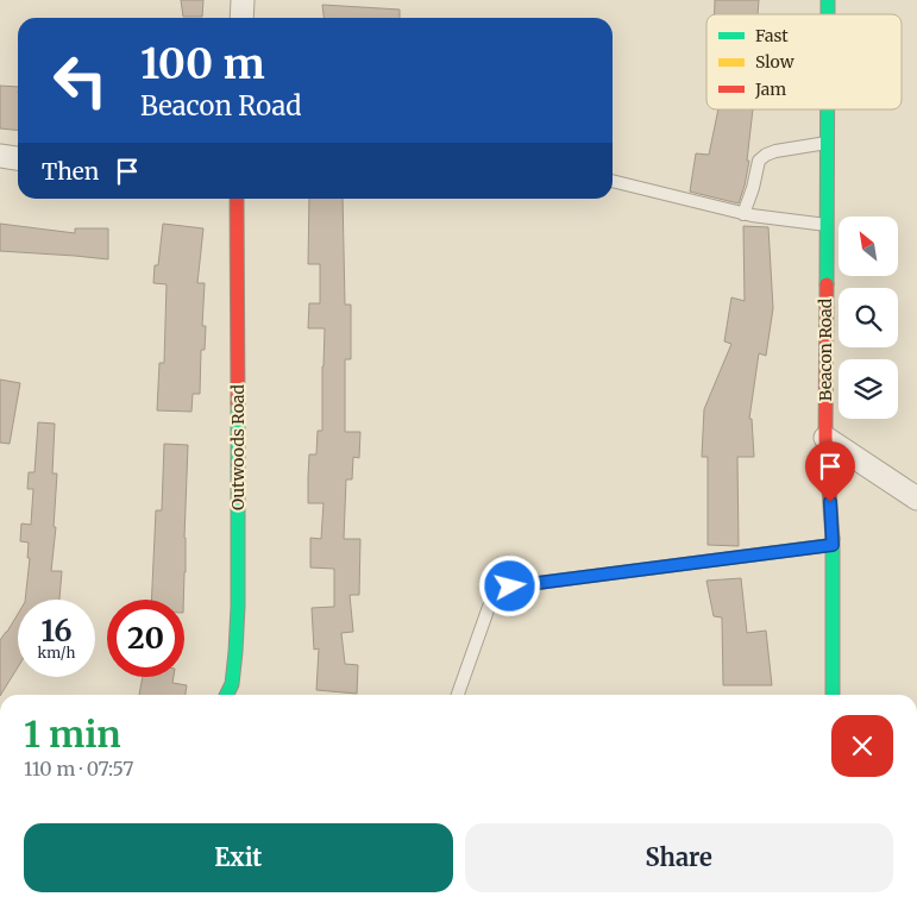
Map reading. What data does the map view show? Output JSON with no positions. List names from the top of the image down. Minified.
{"streets":{"street":["Beacon Road","Outwoods Road"]},"legend":["Fast","Slow","Jam"],"north":"top left","page":{"turn":["100 m","Beacon Road"],"then":"Then","speed":"16 km/h","limit":"20","heading":["1 min","110 m · 07:57"],"buttons":["Exit","Share"]}}
